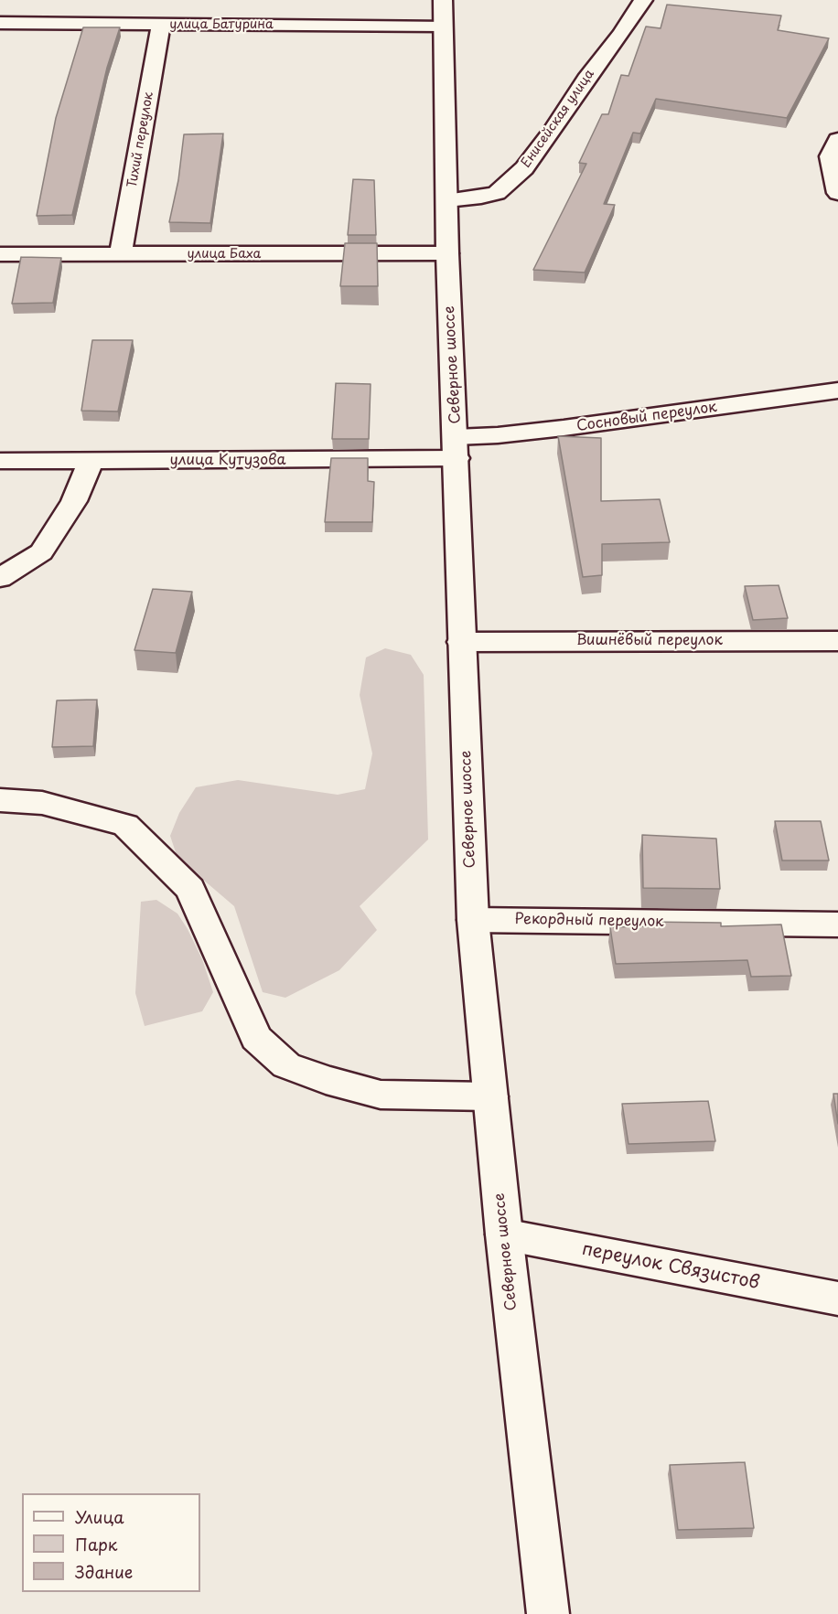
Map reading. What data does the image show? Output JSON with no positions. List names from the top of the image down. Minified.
{"streets":{"main road":["улица Батурина","Енисейская улица","Тихий переулок","улица Баха","Северное шоссе","Сосновый переулок","улица Кутузова","Вишнёвый переулок","Рекордный переулок","переулок Связистов"]},"crossings":[["улица Батурина","Тихий переулок"],["улица Батурина","Северное шоссе"],["Енисейская улица","Северное шоссе"],["Тихий переулок","улица Баха"],["улица Баха","Северное шоссе"],["Северное шоссе","Сосновый переулок"],["Северное шоссе","улица Кутузова"],["Северное шоссе","Вишнёвый переулок"],["Северное шоссе","Рекордный переулок"],["Северное шоссе","переулок Связистов"],["Сосновый переулок","улица Кутузова"]],"legend":["Улица","Парк","Здание"]}
